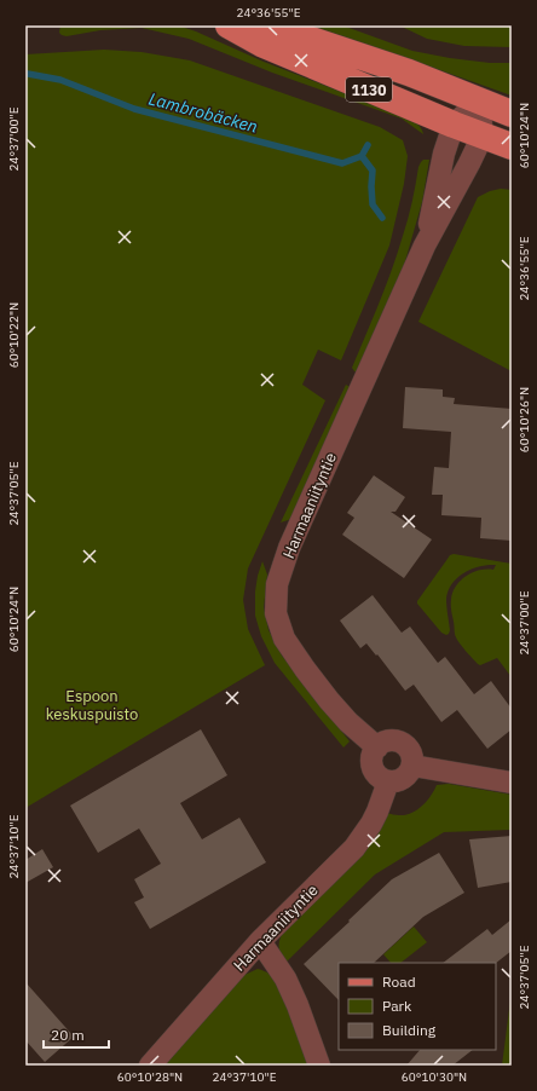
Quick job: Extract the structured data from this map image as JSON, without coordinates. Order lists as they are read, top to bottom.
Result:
{
  "streets": {
    "main road": ["1130"],
    "street": ["Harmaaniityntie"]
  },
  "crossings": [
    ["1130", "Harmaaniityntie"]
  ],
  "water": ["Lambrobäcken"],
  "parks": ["Espoon keskuspuisto"],
  "legend": ["Road", "Park", "Building"],
  "scale_bar": "20 m",
  "coordinates": [
    "24°36'55\"E",
    "60°10'24\"N",
    "24°37'00\"E",
    "60°10'22\"N",
    "60°10'26\"N",
    "24°37'05\"E",
    "24°37'10\"E",
    "60°10'28\"N",
    "60°10'30\"N"
  ]
}
